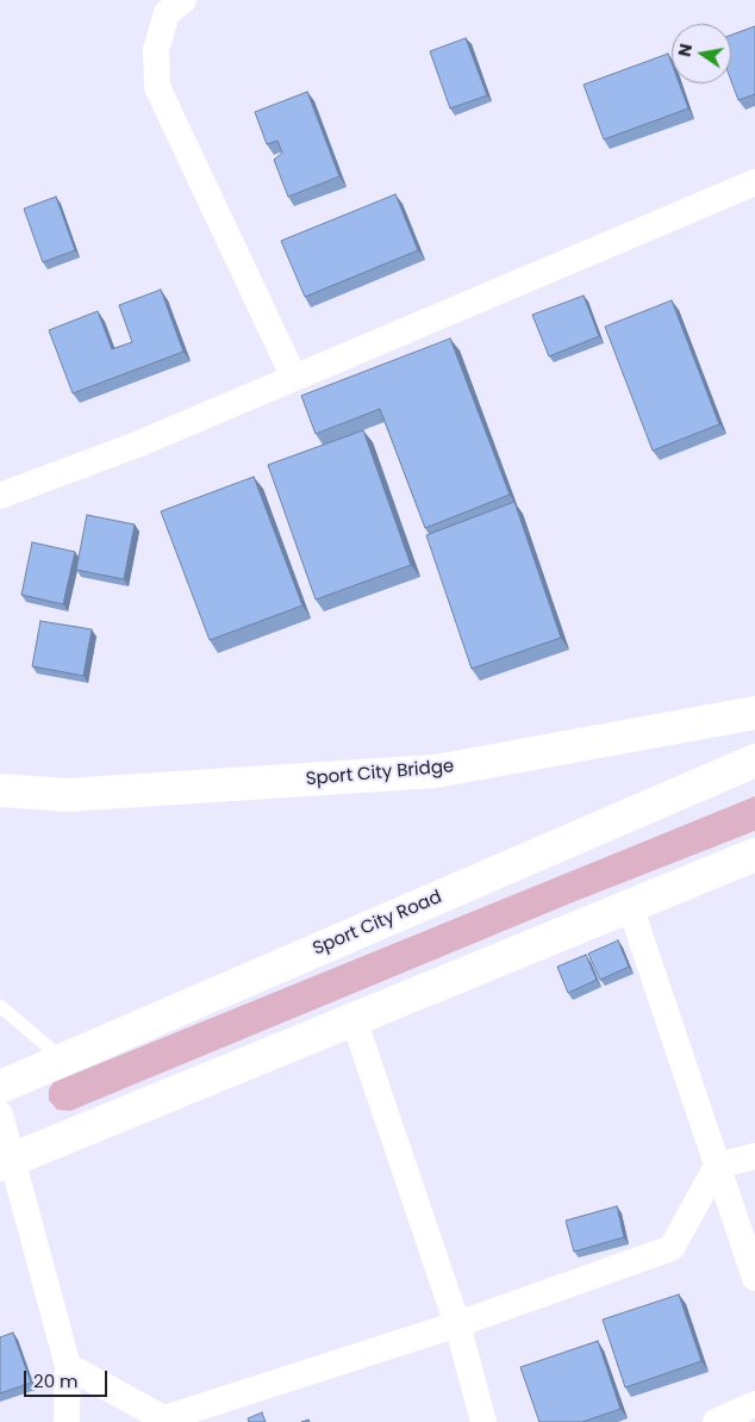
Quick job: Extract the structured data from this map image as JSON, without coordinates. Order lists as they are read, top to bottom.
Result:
{
  "streets": {
    "main road": ["Sport City Bridge", "Sport City Road"]
  },
  "scale_bar": "20 m",
  "north": "left"
}
